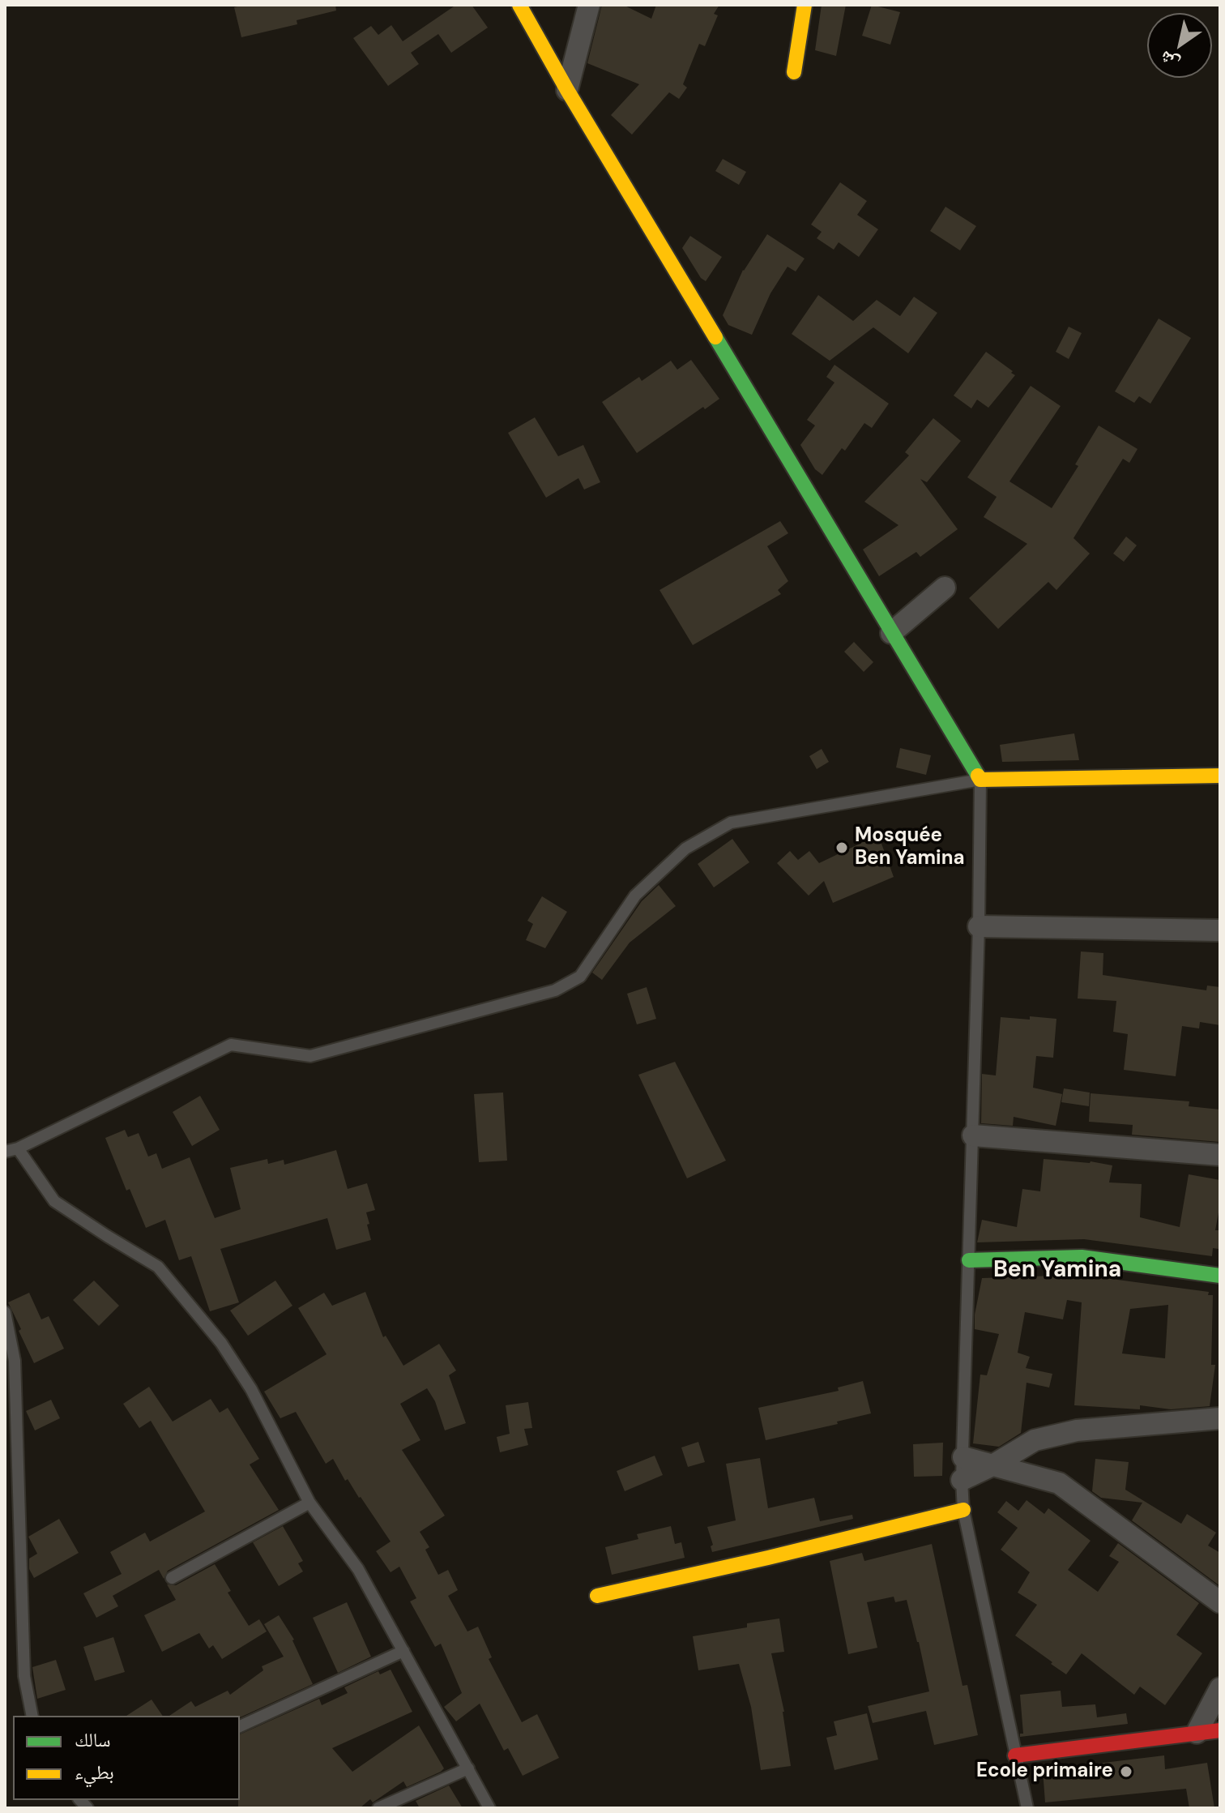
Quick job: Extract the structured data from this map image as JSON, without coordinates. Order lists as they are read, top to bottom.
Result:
{
  "districts": ["Ben Yamina"],
  "places": ["Mosquée Ben Yamina", "Ecole primaire"],
  "legend": ["سالك", "بطيء"],
  "north": "bottom left"
}
